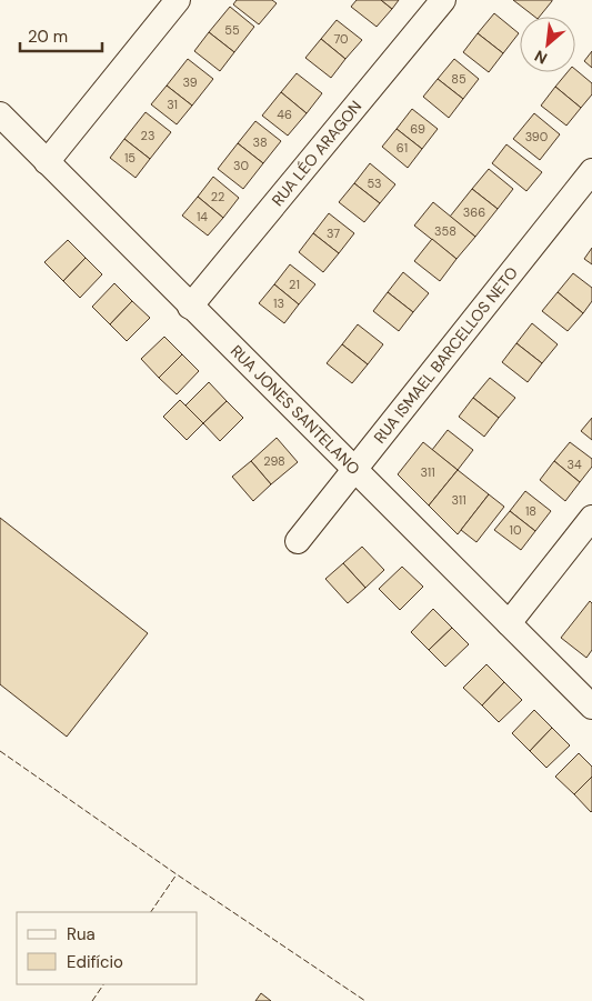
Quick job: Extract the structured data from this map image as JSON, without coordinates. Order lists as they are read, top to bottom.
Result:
{
  "streets": {
    "street": ["RUA LÉO ARAGON", "RUA ISMAEL BARCELLOS NETO", "RUA JONES SANTELANO"]
  },
  "crossings": [
    ["RUA LÉO ARAGON", "RUA JONES SANTELANO"],
    ["RUA ISMAEL BARCELLOS NETO", "RUA JONES SANTELANO"]
  ],
  "house_numbers": [
    "55",
    "70",
    "85",
    "39",
    "31",
    "46",
    "69",
    "23",
    "390",
    "38",
    "61",
    "15",
    "30",
    "53",
    "22",
    "366",
    "14",
    "358",
    "37",
    "21",
    "13",
    "298",
    "34",
    "311",
    "311",
    "18",
    "10"
  ],
  "legend": ["Rua", "Edifício"],
  "scale_bar": "20 m",
  "north": "bottom left"
}
